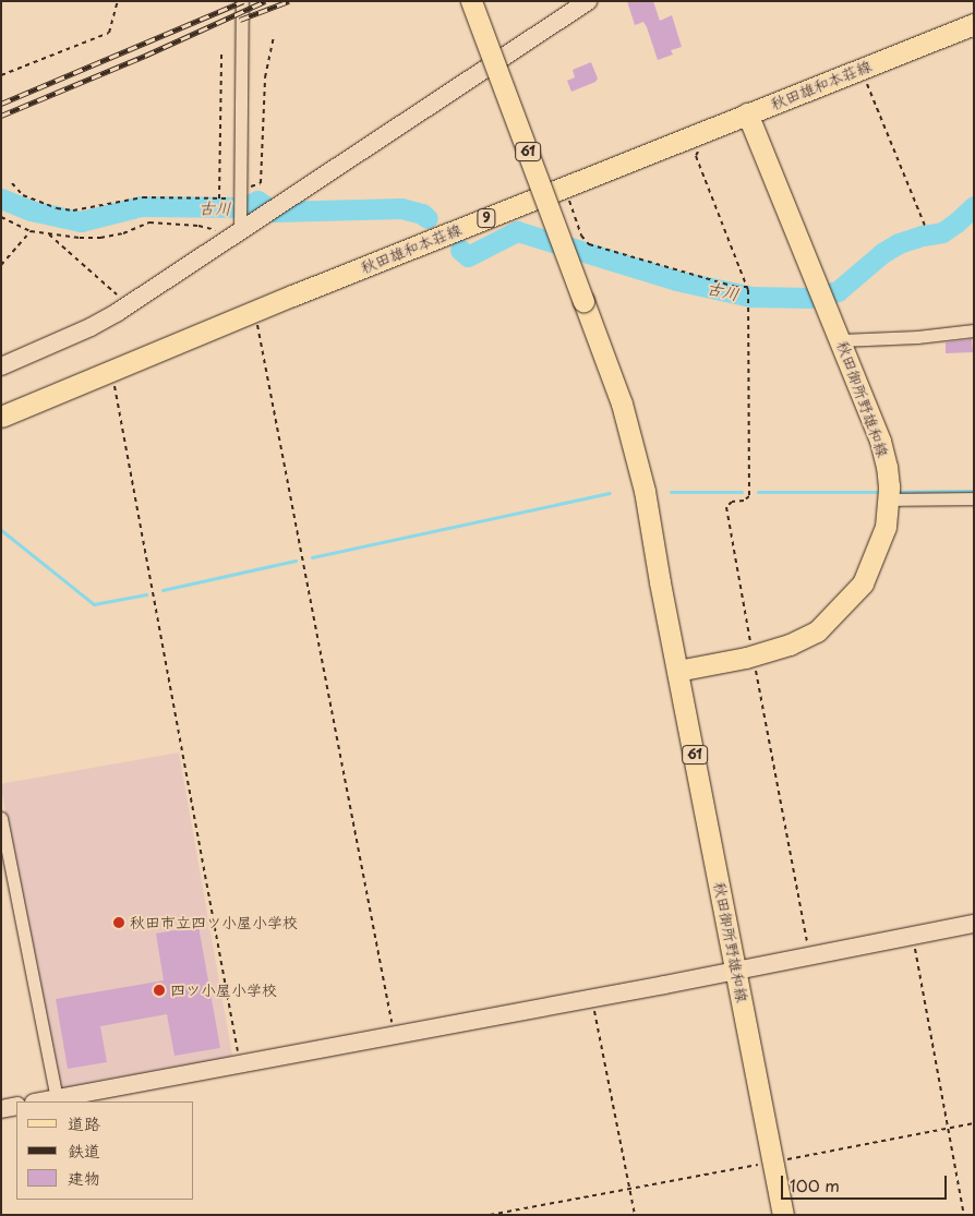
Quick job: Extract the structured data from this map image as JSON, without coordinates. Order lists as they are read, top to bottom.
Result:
{
  "streets": {
    "main road": [
      "秋田雄和本荘線",
      "61",
      "9",
      "秋田御所野雄和線"
    ]
  },
  "crossings": [
    ["秋田雄和本荘線", "秋田御所野雄和線"]
  ],
  "water": ["古川"],
  "places": ["秋田市立四ツ小屋小学校", "四ツ小屋小学校"],
  "legend": ["道路", "鉄道", "建物"],
  "scale_bar": "100 m"
}
